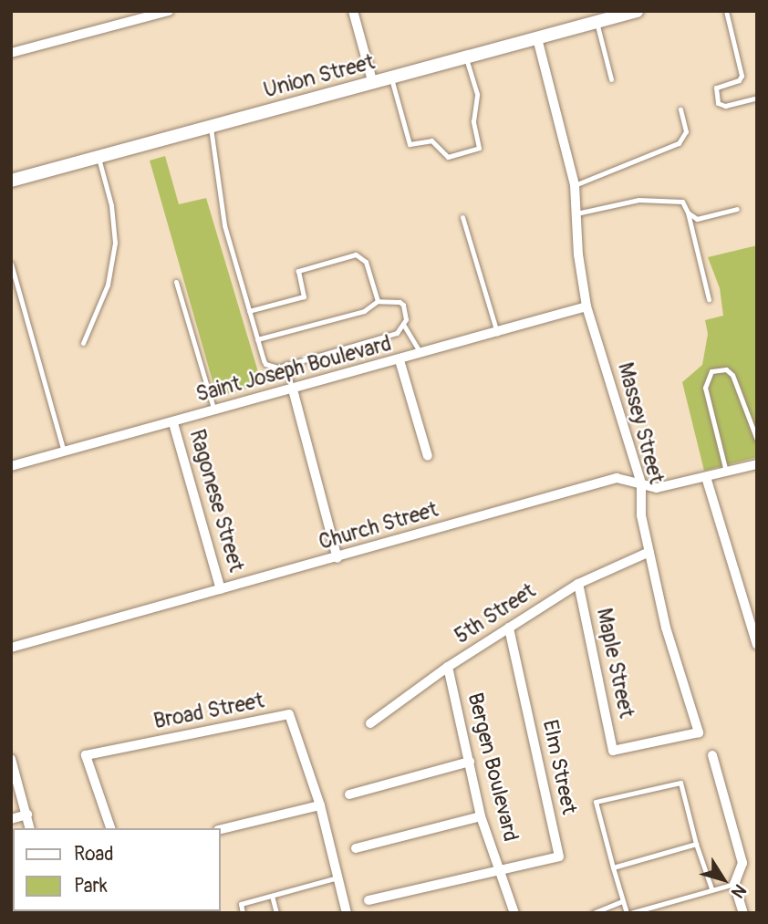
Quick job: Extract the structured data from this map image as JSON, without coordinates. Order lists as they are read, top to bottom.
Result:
{
  "streets": {
    "street": [
      "Union Street",
      "Saint Joseph Boulevard",
      "Massey Street",
      "Ragonese Street",
      "Church Street",
      "5th Street",
      "Maple Street",
      "Broad Street",
      "Bergen Boulevard",
      "Elm Street"
    ]
  },
  "crossings": [
    ["Union Street", "Massey Street"],
    ["Saint Joseph Boulevard", "Massey Street"],
    ["Saint Joseph Boulevard", "Ragonese Street"],
    ["Massey Street", "Church Street"],
    ["Massey Street", "5th Street"],
    ["Massey Street", "Maple Street"],
    ["Ragonese Street", "Church Street"],
    ["5th Street", "Maple Street"],
    ["5th Street", "Bergen Boulevard"],
    ["5th Street", "Elm Street"],
    ["Bergen Boulevard", "Elm Street"]
  ],
  "legend": ["Road", "Park"],
  "north": "bottom right"
}
